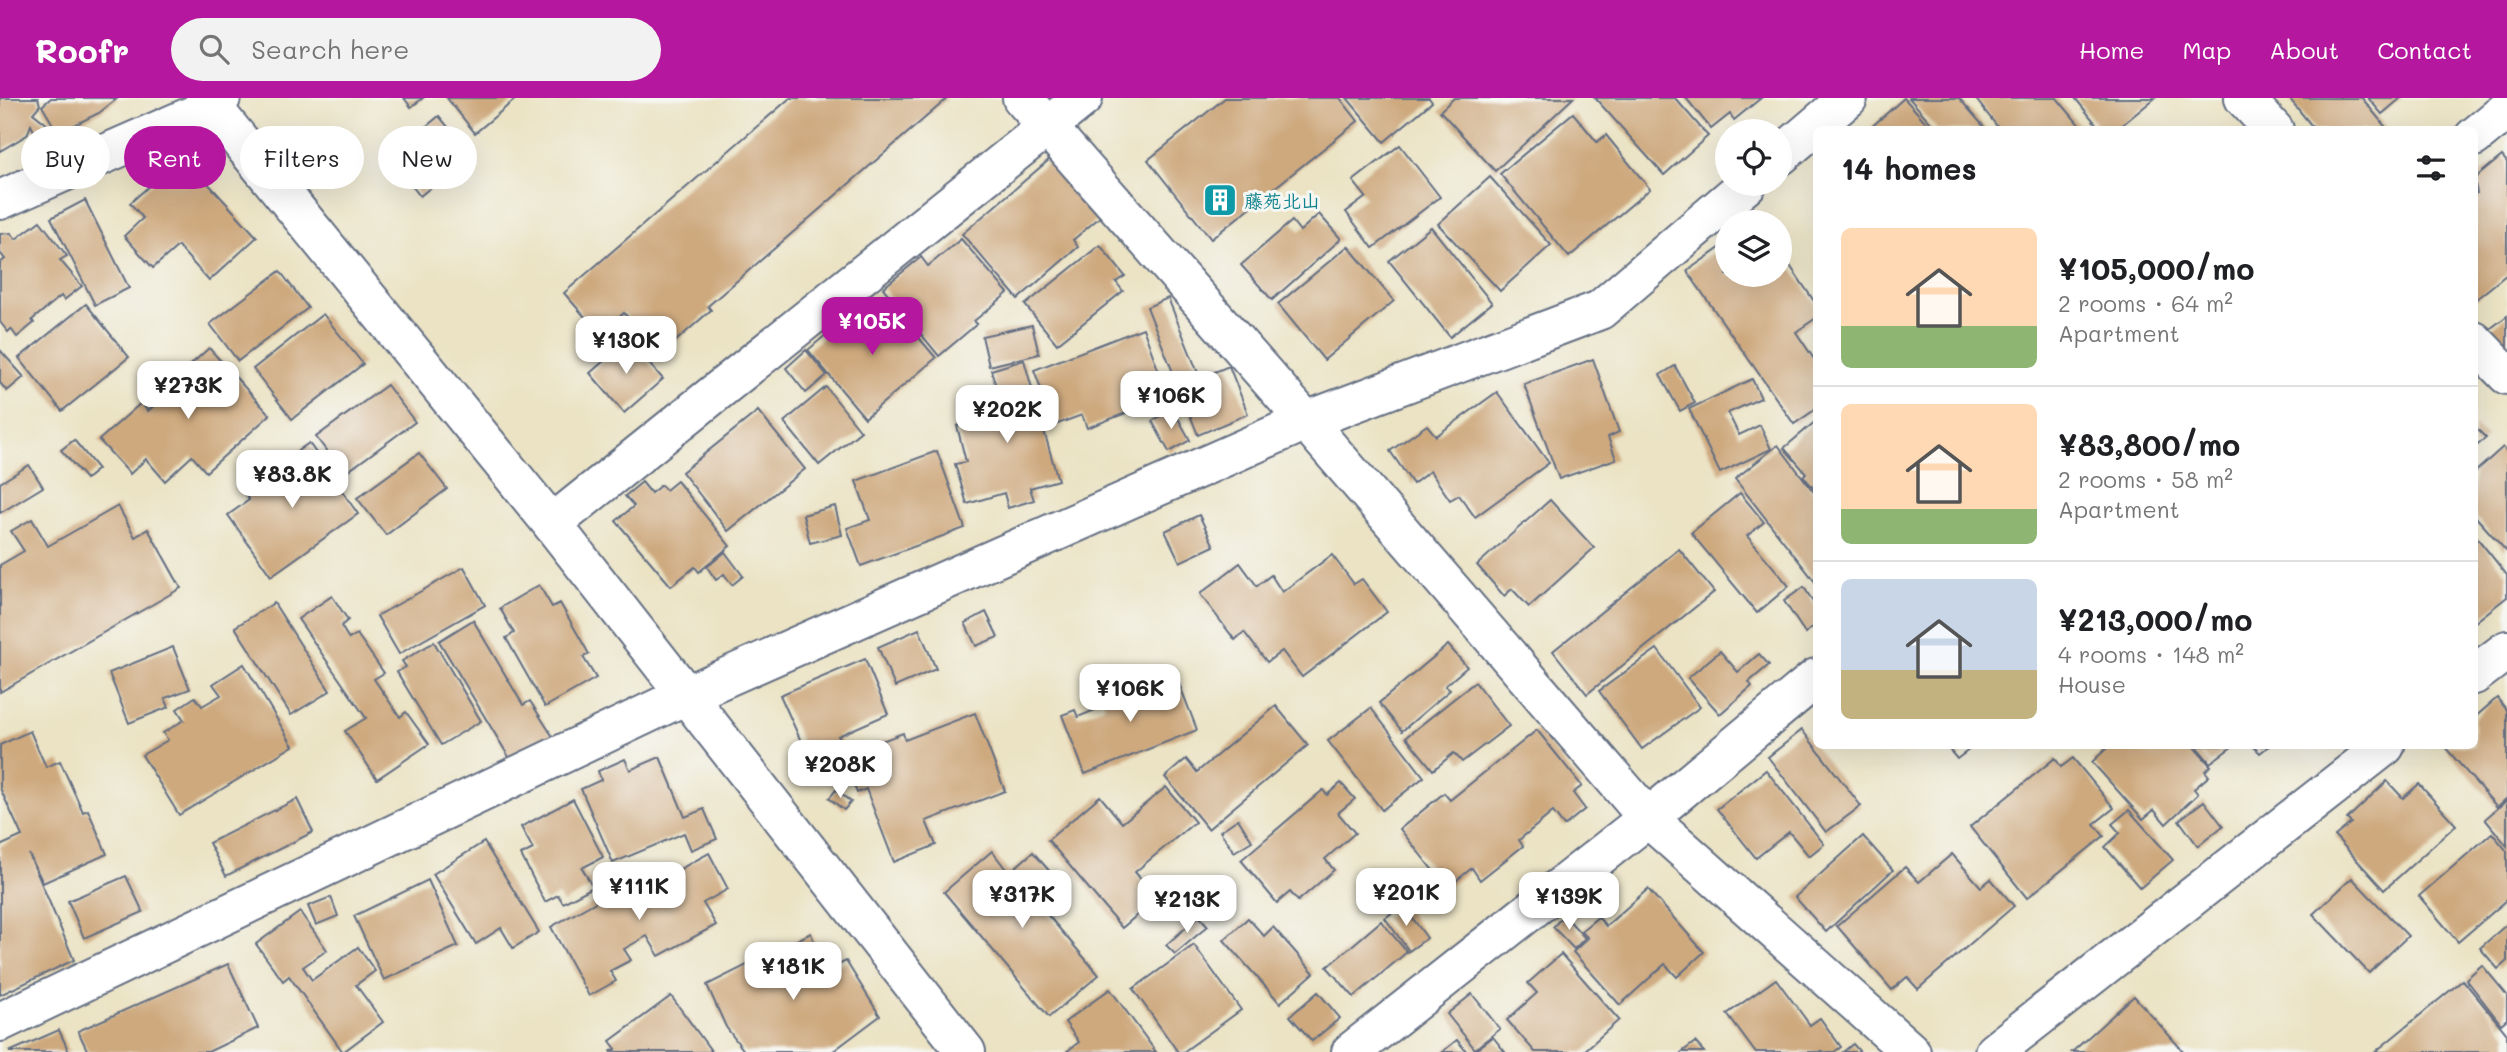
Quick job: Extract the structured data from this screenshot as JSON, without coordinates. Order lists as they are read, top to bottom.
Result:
{
  "places": {
    "building": ["藤苑北山"]
  },
  "page": {
    "header": "Roofr",
    "search": "Search here",
    "nav": [
      "Home",
      "Map",
      "About",
      "Contact"
    ],
    "chip": [
      "Buy",
      "Rent",
      "Filters",
      "New"
    ],
    "heading": "14 homes",
    "list": [
      {
        "name": "¥105,000/mo",
        "note": "2 rooms · 64 m² · Apartment"
      },
      {
        "name": "¥83,800/mo",
        "note": "2 rooms · 58 m² · Apartment"
      },
      {
        "name": "¥213,000/mo",
        "note": "4 rooms · 148 m² · House"
      }
    ],
    "price": [
      "¥105K",
      "¥130K",
      "¥273K",
      "¥106K",
      "¥202K",
      "¥83.8K",
      "¥106K",
      "¥208K",
      "¥111K",
      "¥201K",
      "¥317K",
      "¥139K",
      "¥213K",
      "¥181K"
    ]
  }
}
